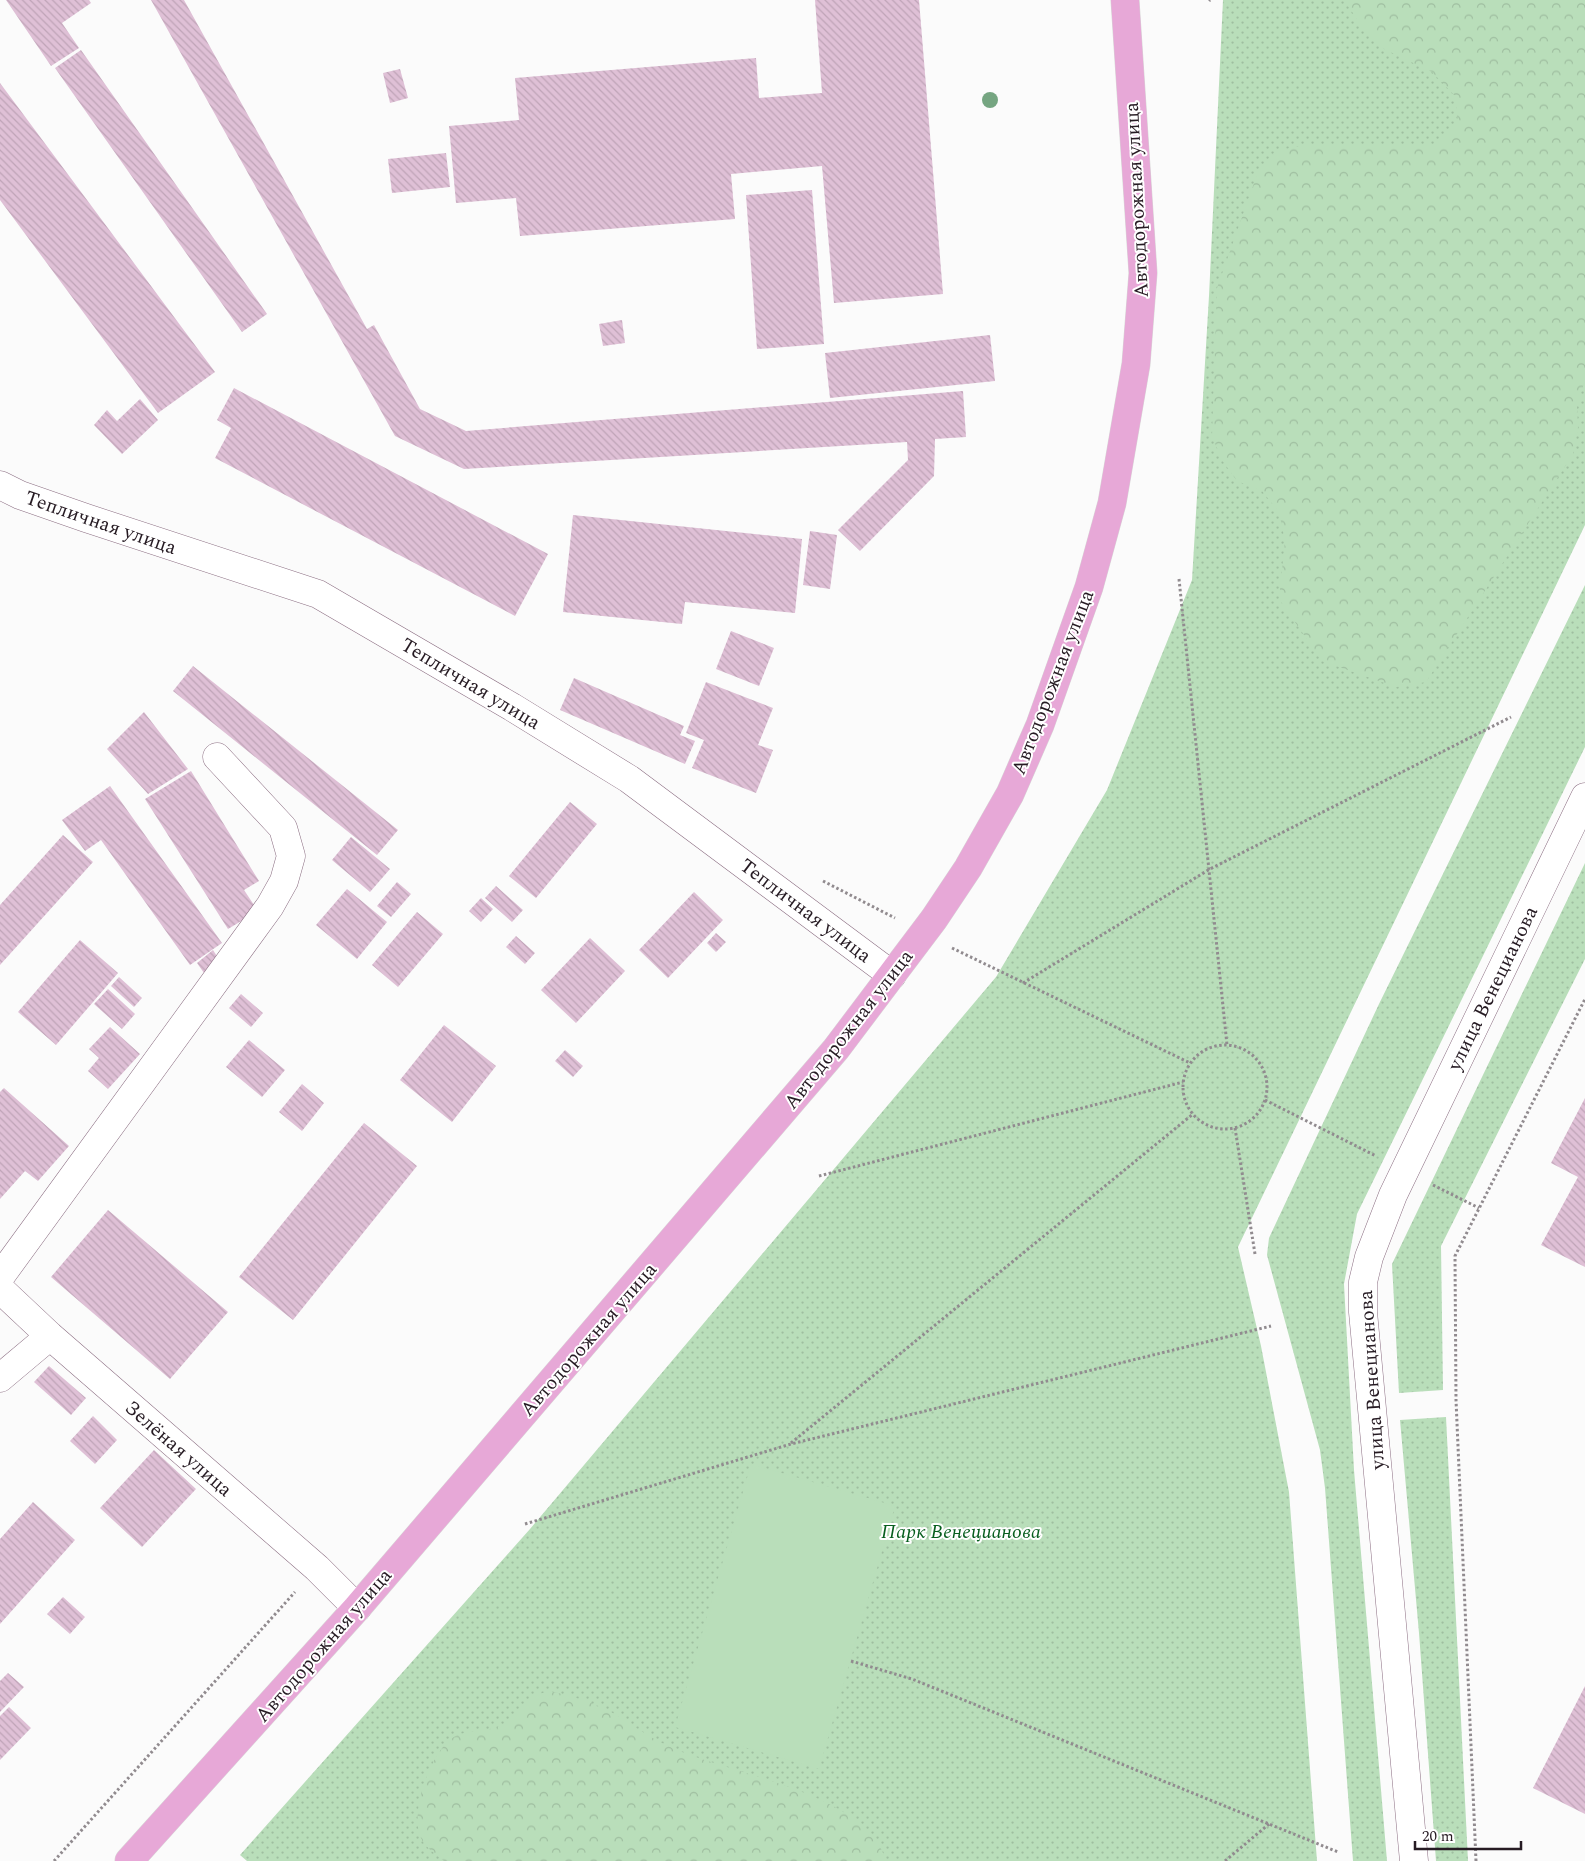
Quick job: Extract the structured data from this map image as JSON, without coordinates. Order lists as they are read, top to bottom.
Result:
{
  "streets": {
    "main road": ["Автодорожная улица"],
    "street": ["Тепличная улица", "улица Венецианова", "Зелёная улица"]
  },
  "crossings": [
    ["Автодорожная улица", "Тепличная улица"],
    ["Автодорожная улица", "Зелёная улица"]
  ],
  "parks": ["Парк Венецианова"],
  "scale_bar": "20 m"
}
